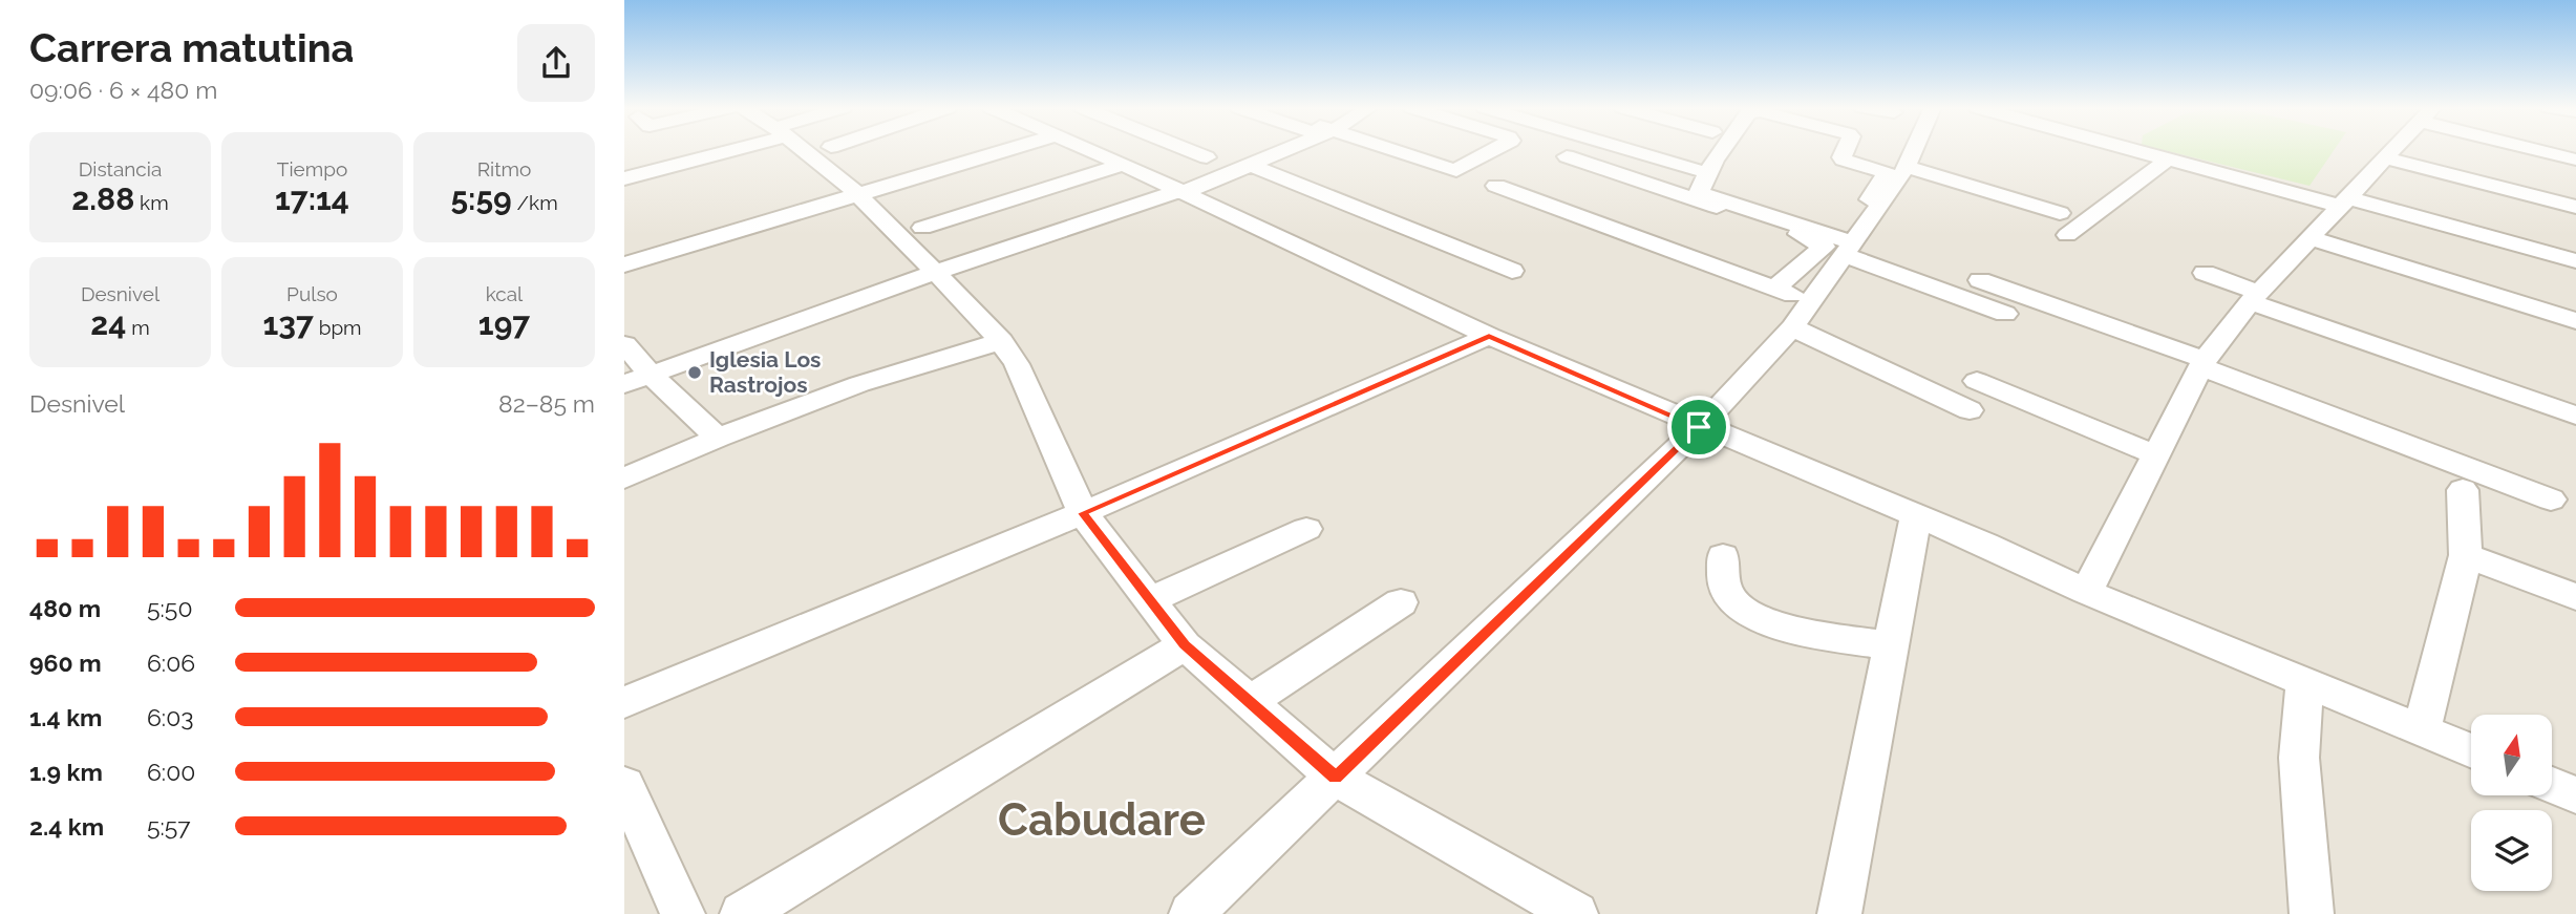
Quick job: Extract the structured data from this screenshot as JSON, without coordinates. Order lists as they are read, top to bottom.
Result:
{
  "districts": ["Cabudare"],
  "places": ["Iglesia Los Rastrojos"],
  "north": "top",
  "page": {
    "heading": ["Carrera matutina", "09:06 · 6 × 480 m"],
    "stats": [
      ["Distancia", "2.88 km"],
      ["Tiempo", "17:14"],
      ["Ritmo", "5:59 /km"],
      ["Desnivel", "24 m"],
      ["Pulso", "137 bpm"],
      ["kcal", "197"]
    ],
    "chart": ["Desnivel", "82–85 m"],
    "list": [
      {
        "name": "480 m",
        "note": "5:50"
      },
      {
        "name": "960 m",
        "note": "6:06"
      },
      {
        "name": "1.4 km",
        "note": "6:03"
      },
      {
        "name": "1.9 km",
        "note": "6:00"
      },
      {
        "name": "2.4 km",
        "note": "5:57"
      }
    ]
  }
}
